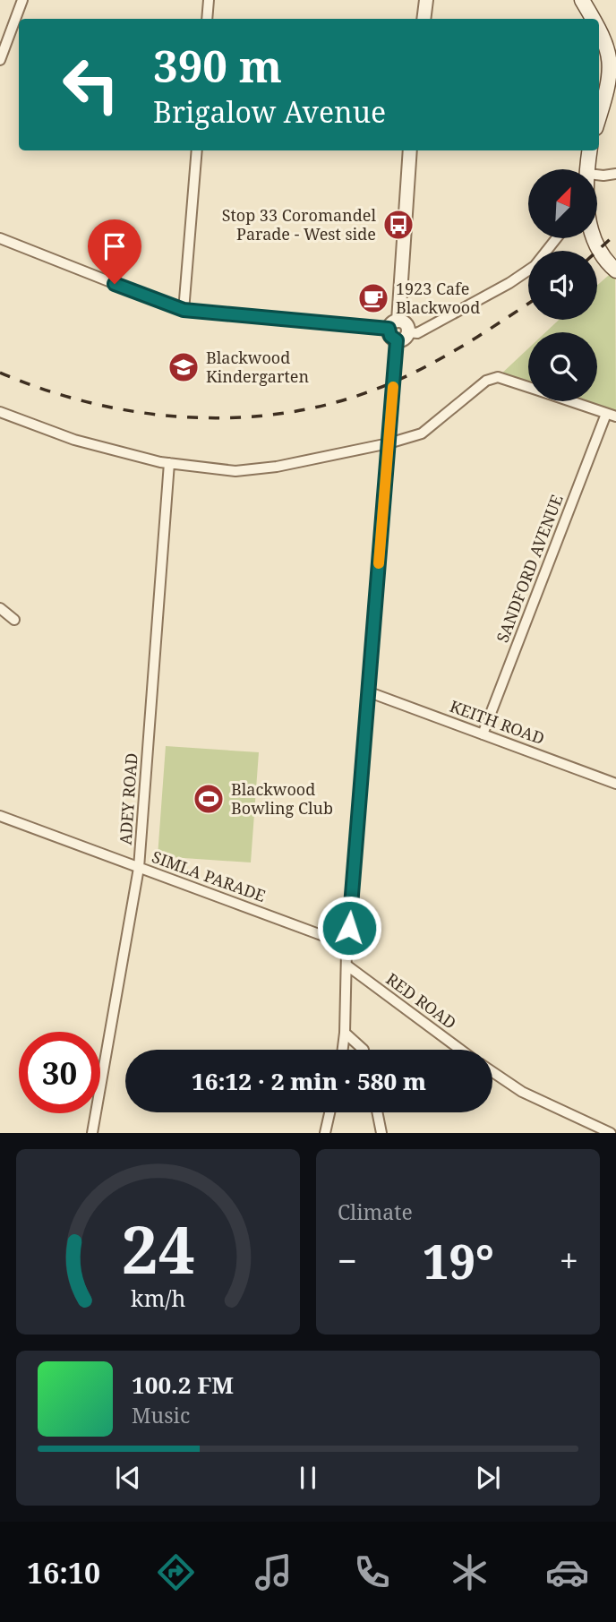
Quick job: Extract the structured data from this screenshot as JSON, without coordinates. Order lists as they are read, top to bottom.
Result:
{
  "streets": {
    "street": [
      "SANDFORD AVENUE",
      "KEITH ROAD",
      "ADEY ROAD",
      "SIMLA PARADE",
      "RED ROAD"
    ]
  },
  "crossings": [
    ["SANDFORD AVENUE", "KEITH ROAD"],
    ["ADEY ROAD", "SIMLA PARADE"]
  ],
  "places": {
    "bus stop": ["Stop 33 Coromandel Parade - West side"],
    "cafe": ["1923 Cafe Blackwood"],
    "school or university": ["Blackwood Kindergarten"],
    "sports": ["Blackwood Bowling Club"]
  },
  "north": "top right",
  "page": {
    "turn": ["390 m", "Brigalow Avenue"],
    "limit": "30",
    "trip": "16:12 · 2 min · 580 m",
    "tile": "Climate",
    "heat": ["−", "19°", "+"],
    "song": ["100.2 FM", "Music"],
    "tabs": "16:10",
    "gauge": ["24", "km/h"]
  }
}
